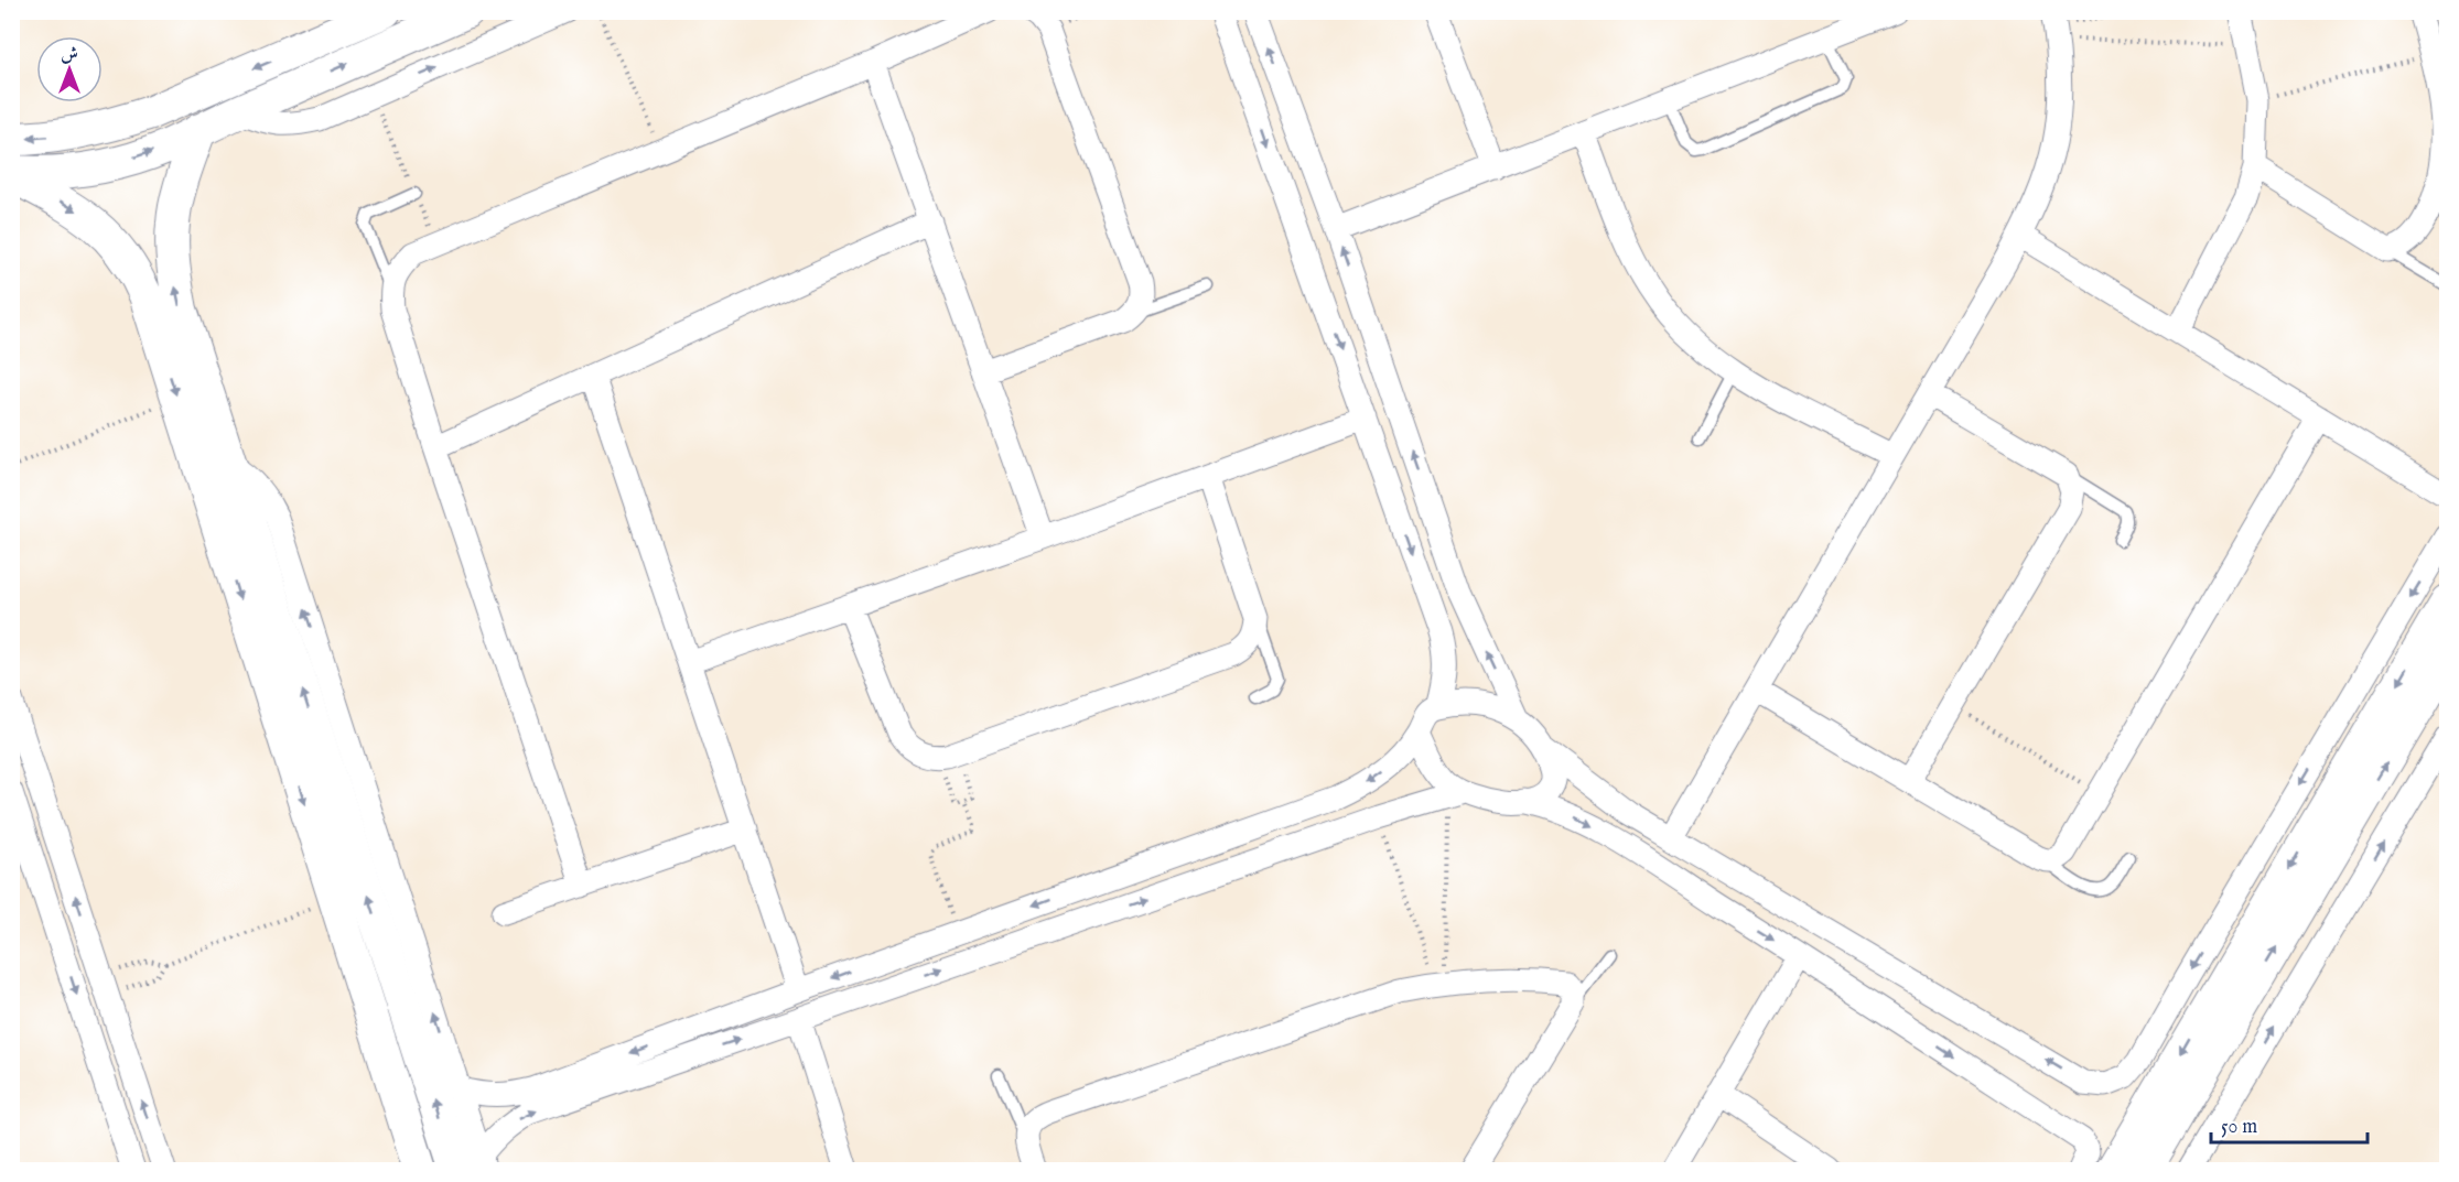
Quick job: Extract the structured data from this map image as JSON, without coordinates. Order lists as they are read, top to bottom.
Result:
{
  "scale_bar": "50 m",
  "north": "top"
}
